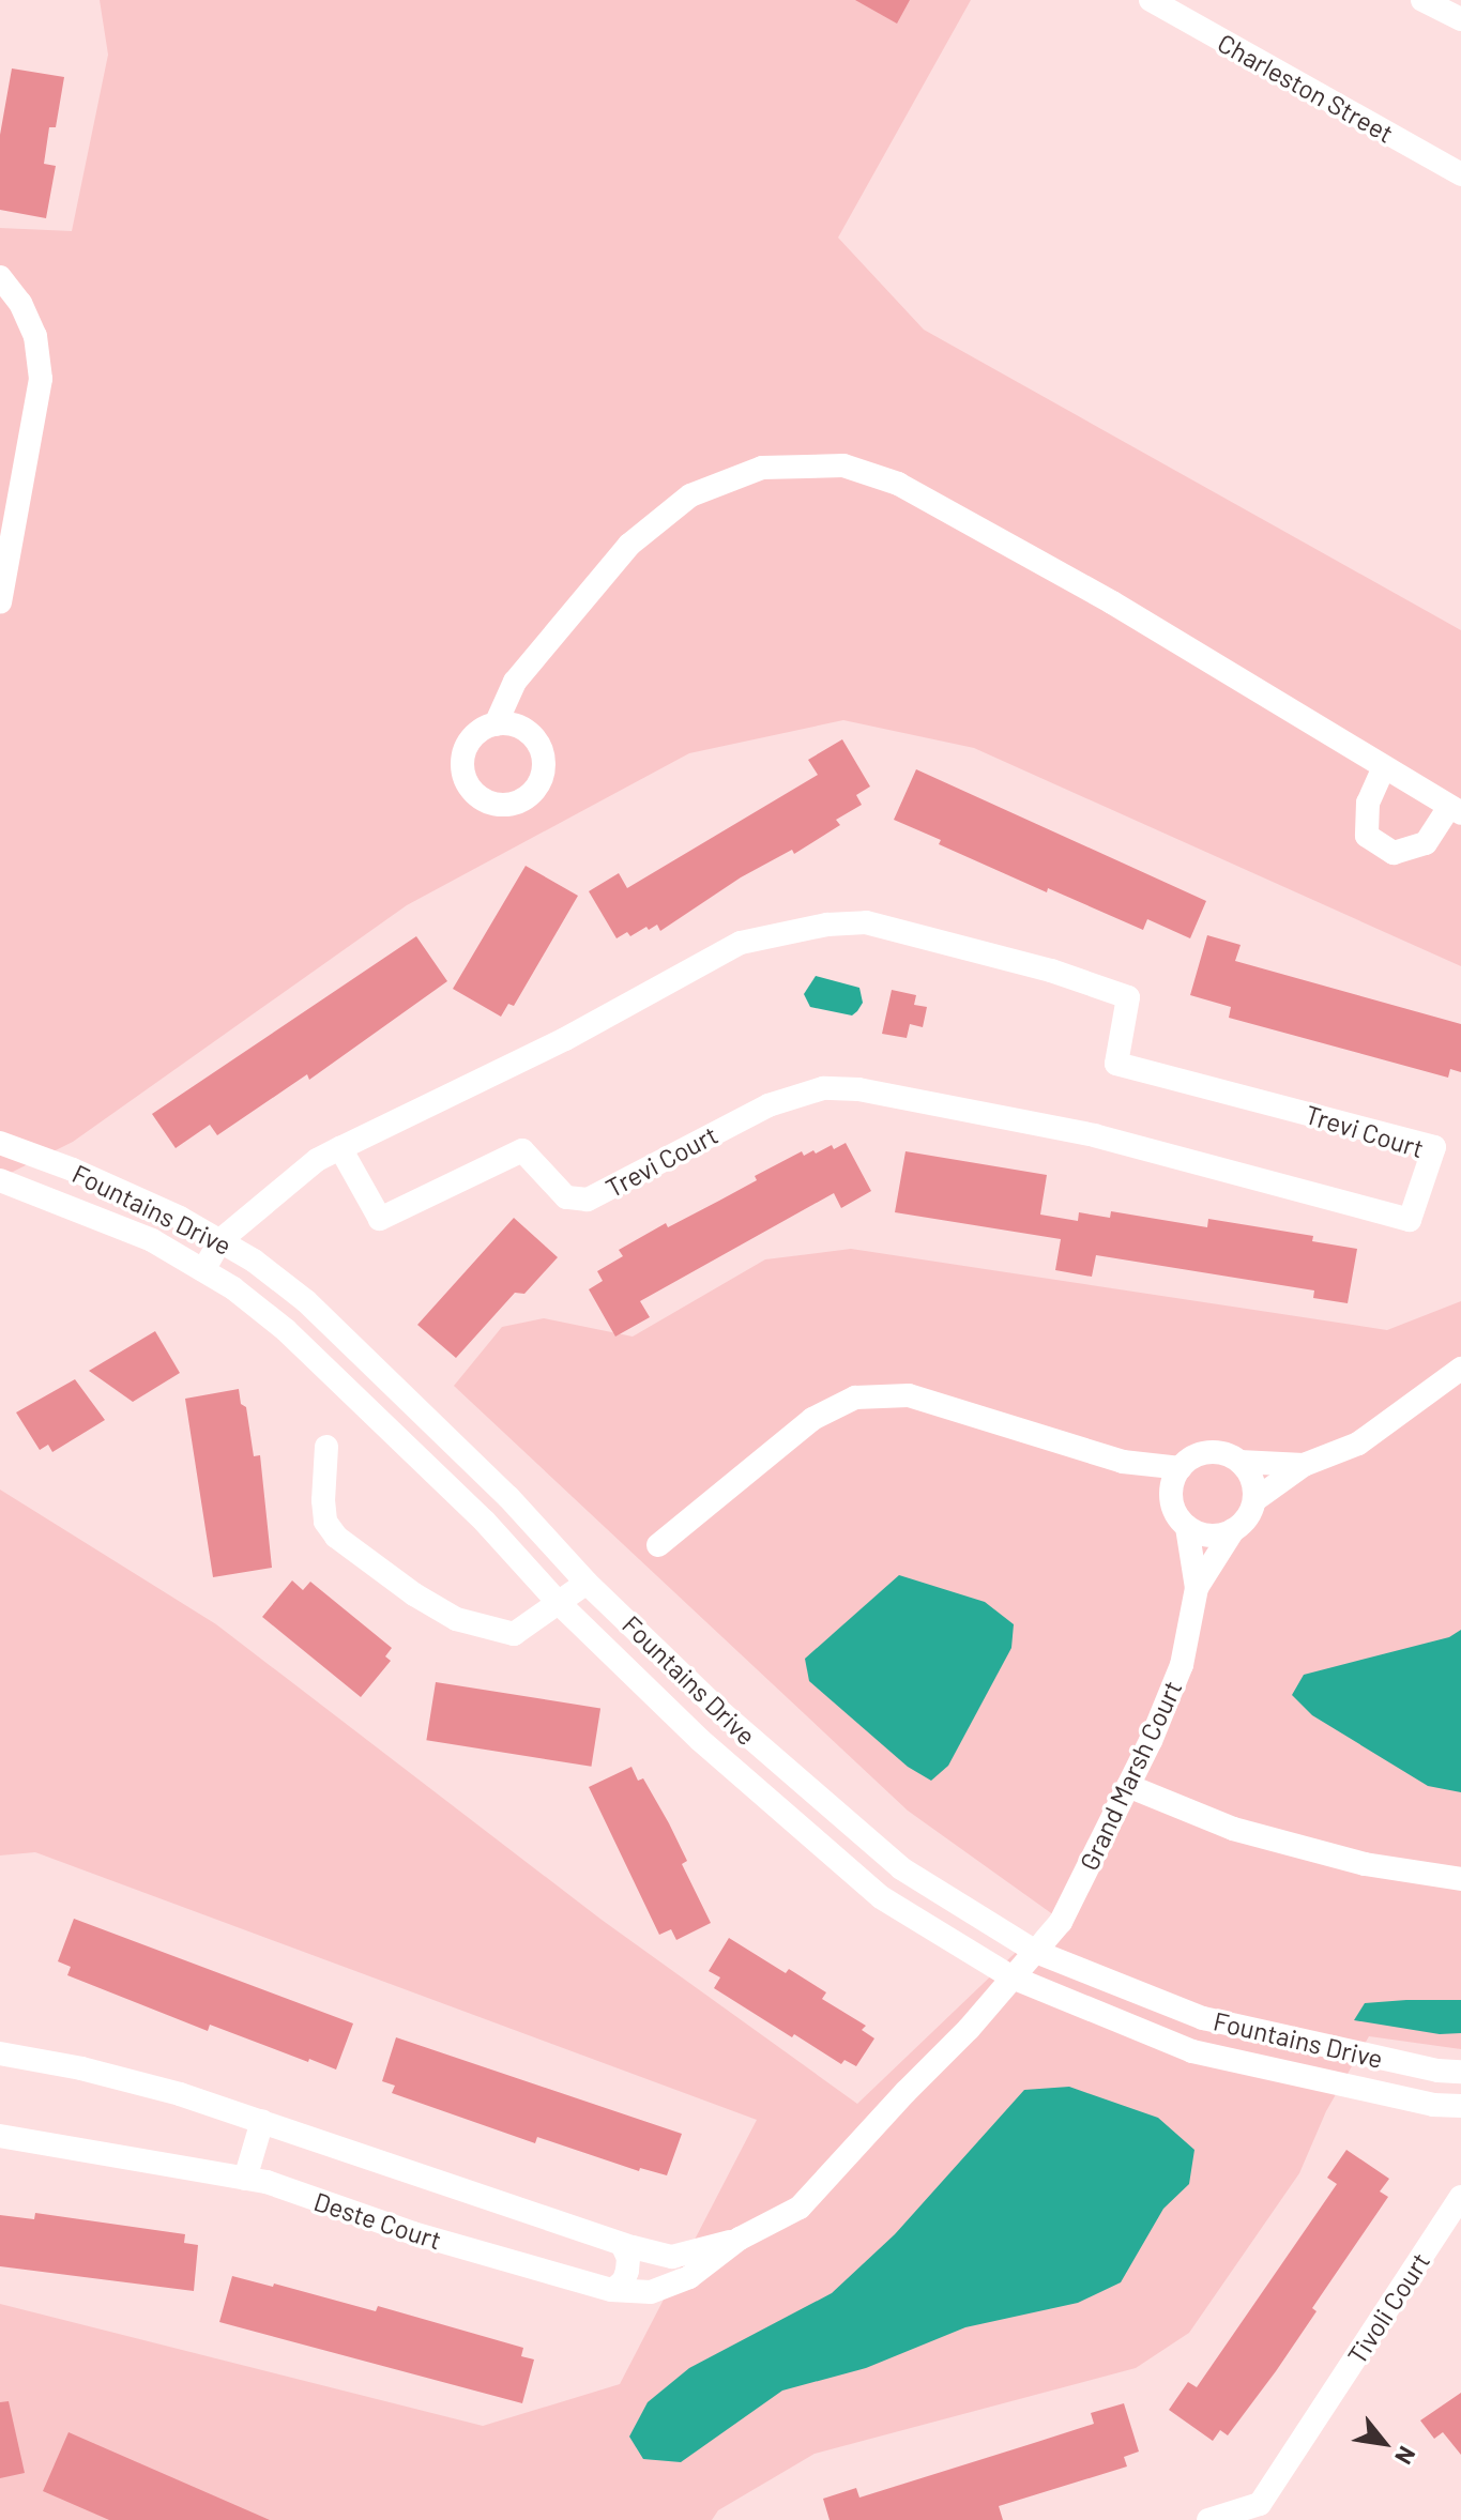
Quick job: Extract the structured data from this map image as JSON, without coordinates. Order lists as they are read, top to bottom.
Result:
{
  "streets": {
    "street": [
      "Charleston Street",
      "Trevi Court",
      "Fountains Drive",
      "Grand Marsh Court",
      "Deste Court",
      "Tivoli Court"
    ]
  },
  "crossings": [
    ["Trevi Court", "Fountains Drive"],
    ["Fountains Drive", "Grand Marsh Court"],
    ["Fountains Drive", "Deste Court"],
    ["Grand Marsh Court", "Deste Court"]
  ],
  "north": "bottom right"
}
